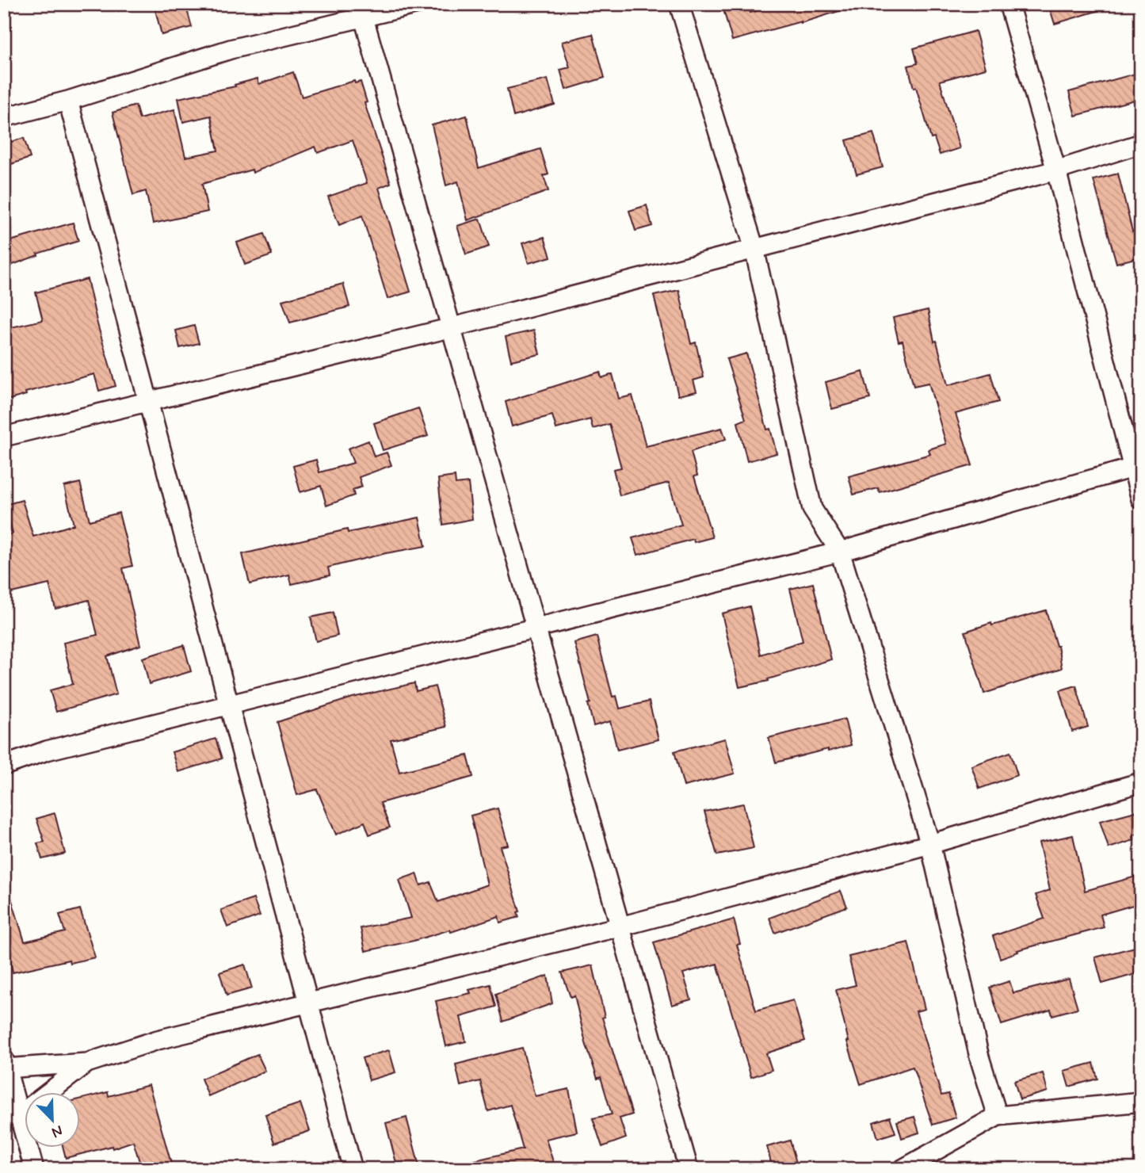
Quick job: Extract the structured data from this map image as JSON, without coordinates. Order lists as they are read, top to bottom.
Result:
{
  "north": "bottom right"
}
